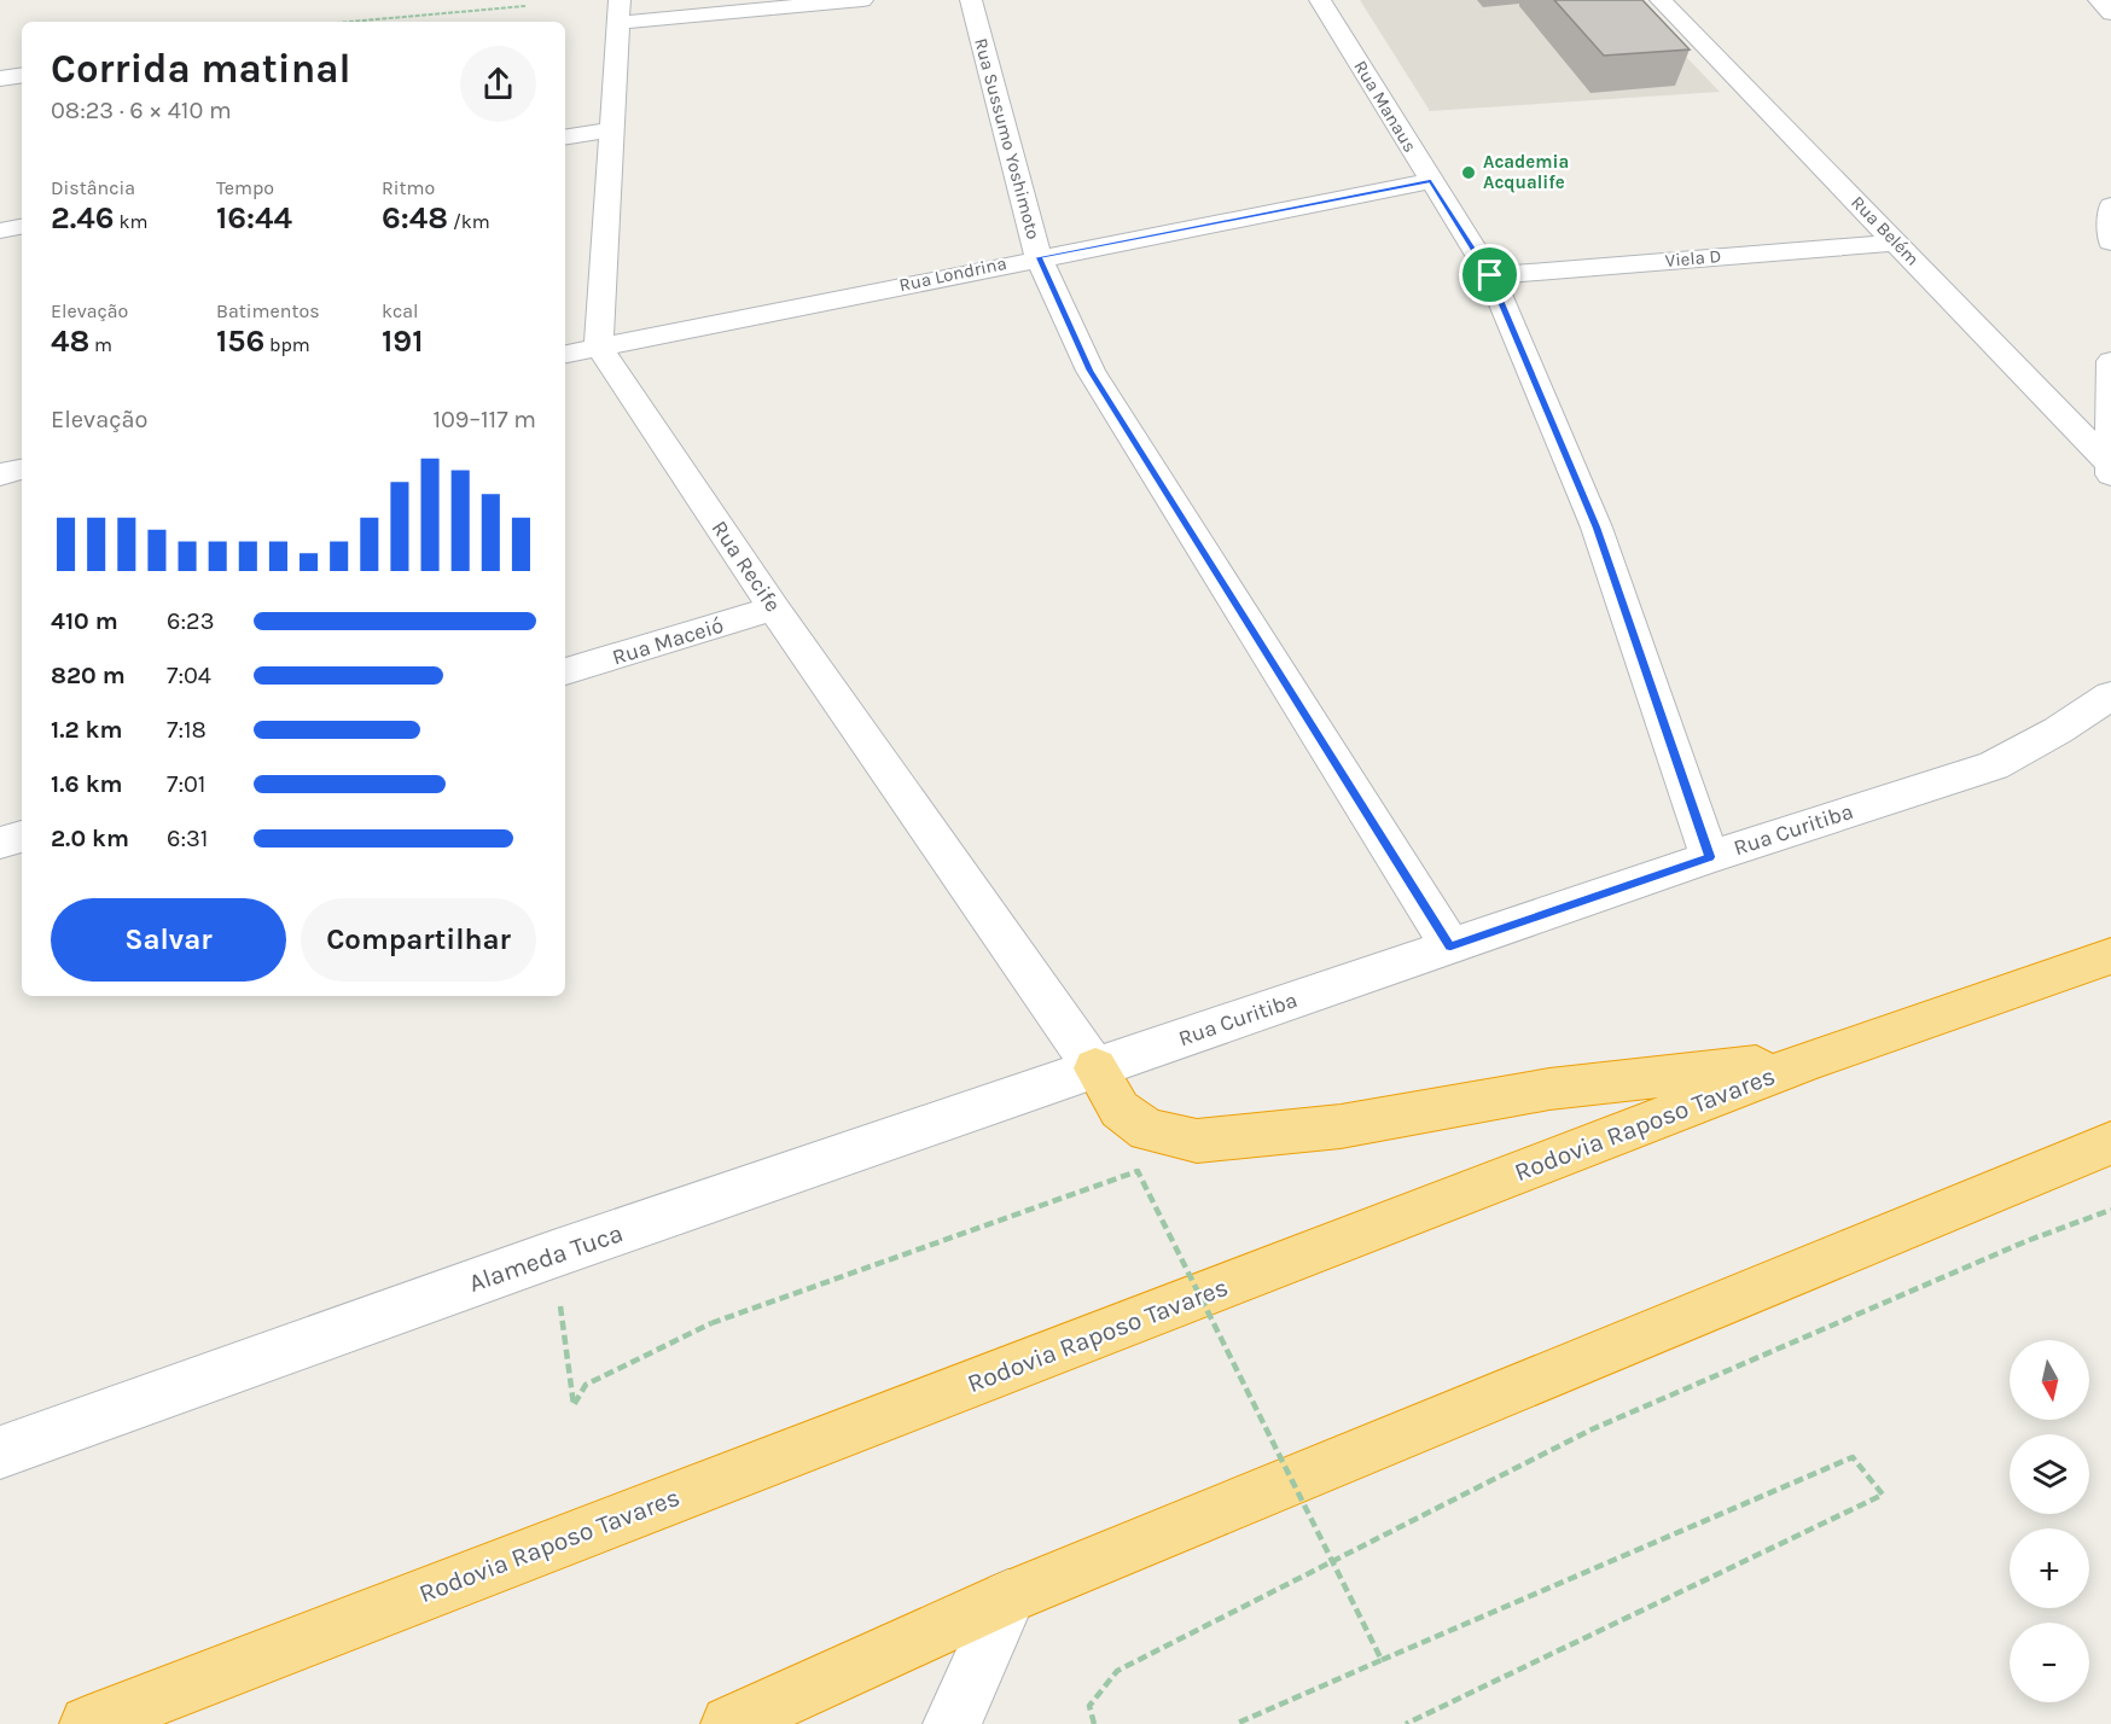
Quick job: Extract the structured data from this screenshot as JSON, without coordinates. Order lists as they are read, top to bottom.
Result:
{
  "streets": {
    "highway": ["Rodovia Raposo Tavares"],
    "street": [
      "Rua Manaus",
      "Rua Sussumo Yoshimoto",
      "Rua Belém",
      "Viela D",
      "Rua Londrina",
      "Rua Recife",
      "Rua Maceió",
      "Rua Curitiba",
      "Alameda Tuca"
    ]
  },
  "crossings": [
    ["Rua Manaus", "Viela D"],
    ["Rua Manaus", "Rua Londrina"],
    ["Rua Manaus", "Rua Curitiba"],
    ["Rua Sussumo Yoshimoto", "Rua Londrina"],
    ["Rua Sussumo Yoshimoto", "Rua Curitiba"],
    ["Rua Belém", "Viela D"],
    ["Rua Londrina", "Rua Recife"],
    ["Rua Recife", "Rua Maceió"],
    ["Rua Recife", "Rua Curitiba"],
    ["Rua Recife", "Alameda Tuca"],
    ["Rua Curitiba", "Alameda Tuca"]
  ],
  "places": ["Academia Acqualife"],
  "north": "bottom",
  "page": {
    "heading": ["Corrida matinal", "08:23 · 6 × 410 m"],
    "stats": [
      ["Distância", "2.46 km"],
      ["Tempo", "16:44"],
      ["Ritmo", "6:48 /km"],
      ["Elevação", "48 m"],
      ["Batimentos", "156 bpm"],
      ["kcal", "191"]
    ],
    "chart": ["Elevação", "109–117 m"],
    "list": [
      {
        "name": "410 m",
        "note": "6:23"
      },
      {
        "name": "820 m",
        "note": "7:04"
      },
      {
        "name": "1.2 km",
        "note": "7:18"
      },
      {
        "name": "1.6 km",
        "note": "7:01"
      },
      {
        "name": "2.0 km",
        "note": "6:31"
      }
    ],
    "buttons": ["Salvar", "Compartilhar"],
    "map_buttons": ["+", "−"]
  }
}
